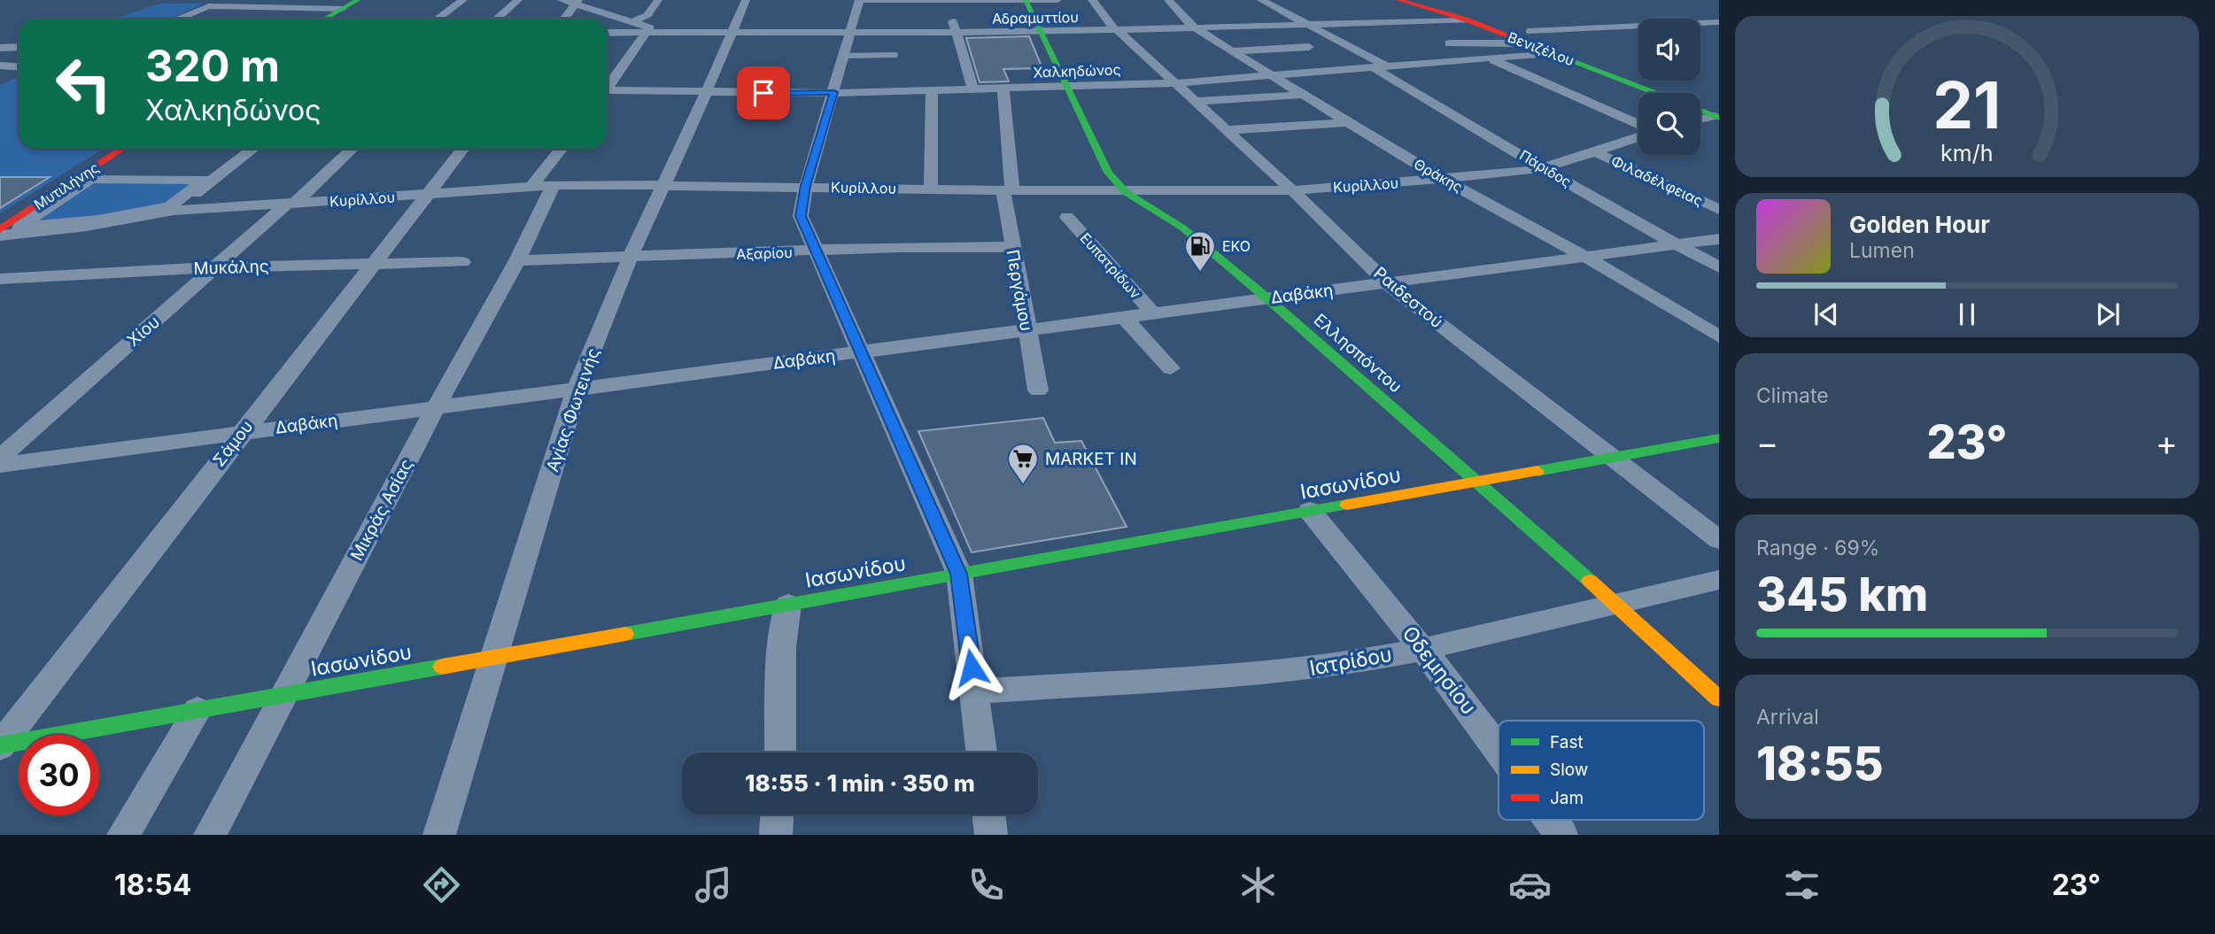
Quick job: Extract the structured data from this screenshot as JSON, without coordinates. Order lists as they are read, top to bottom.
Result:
{
  "streets": {
    "street": [
      "Αδραμυττίου",
      "Βενιζέλου",
      "Χαλκηδώνος",
      "Πάριδος",
      "Θράκης",
      "Φιλαδέλφειας",
      "Κυρίλλου",
      "Μυτιλήνης",
      "Αξαρίου",
      "Ευπατρίδων",
      "Μυκάλης",
      "Περγάμου",
      "Δαβάκη",
      "Ραιδεστού",
      "Χίου",
      "Ελλησπόντου",
      "Αγίας Φωτεινής",
      "Σάμου",
      "Ιασωνίδου",
      "Μικράς Ασίας",
      "Ιατρίδου",
      "Οδεμησίου"
    ]
  },
  "crossings": [
    ["Αδραμυττίου", "Βενιζέλου"],
    ["Αδραμυττίου", "Πάριδος"],
    ["Αδραμυττίου", "Θράκης"],
    ["Αδραμυττίου", "Ραιδεστού"],
    ["Αδραμυττίου", "Ελλησπόντου"],
    ["Αδραμυττίου", "Αγίας Φωτεινής"],
    ["Βενιζέλου", "Χαλκηδώνος"],
    ["Χαλκηδώνος", "Πάριδος"],
    ["Χαλκηδώνος", "Θράκης"],
    ["Χαλκηδώνος", "Περγάμου"],
    ["Χαλκηδώνος", "Ραιδεστού"],
    ["Χαλκηδώνος", "Ελλησπόντου"],
    ["Χαλκηδώνος", "Αγίας Φωτεινής"],
    ["Πάριδος", "Κυρίλλου"],
    ["Πάριδος", "Δαβάκη"],
    ["Θράκης", "Κυρίλλου"],
    ["Θράκης", "Δαβάκη"],
    ["Φιλαδέλφειας", "Κυρίλλου"],
    ["Κυρίλλου", "Περγάμου"],
    ["Κυρίλλου", "Ραιδεστού"],
    ["Κυρίλλου", "Χίου"],
    ["Κυρίλλου", "Ελλησπόντου"],
    ["Κυρίλλου", "Αγίας Φωτεινής"],
    ["Κυρίλλου", "Σάμου"],
    ["Κυρίλλου", "Μικράς Ασίας"],
    ["Αξαρίου", "Περγάμου"],
    ["Αξαρίου", "Αγίας Φωτεινής"],
    ["Αξαρίου", "Μικράς Ασίας"],
    ["Ευπατρίδων", "Δαβάκη"],
    ["Μυκάλης", "Χίου"],
    ["Μυκάλης", "Σάμου"],
    ["Περγάμου", "Δαβάκη"],
    ["Δαβάκη", "Ραιδεστού"],
    ["Δαβάκη", "Ελλησπόντου"],
    ["Δαβάκη", "Αγίας Φωτεινής"],
    ["Δαβάκη", "Σάμου"],
    ["Δαβάκη", "Μικράς Ασίας"],
    ["Ραιδεστού", "Ιασωνίδου"],
    ["Ελλησπόντου", "Ιασωνίδου"],
    ["Ελλησπόντου", "Ιατρίδου"],
    ["Αγίας Φωτεινής", "Ιασωνίδου"],
    ["Σάμου", "Ιασωνίδου"],
    ["Ιασωνίδου", "Μικράς Ασίας"],
    ["Ιασωνίδου", "Οδεμησίου"],
    ["Ιατρίδου", "Οδεμησίου"]
  ],
  "places": {
    "fuel station": ["ΕΚΟ"],
    "supermarket": ["MARKET IN"]
  },
  "legend": ["Fast", "Slow", "Jam"],
  "page": {
    "turn": ["320 m", "Χαλκηδώνος"],
    "song": ["Golden Hour", "Lumen"],
    "tile": [
      "Climate",
      ["Range · 69%", "345 km"],
      ["Arrival", "18:55"]
    ],
    "heat": ["−", "23°", "+"],
    "limit": "30",
    "trip": "18:55 · 1 min · 350 m",
    "tabs": ["18:54", "23°"],
    "gauge": ["21", "km/h"]
  }
}
